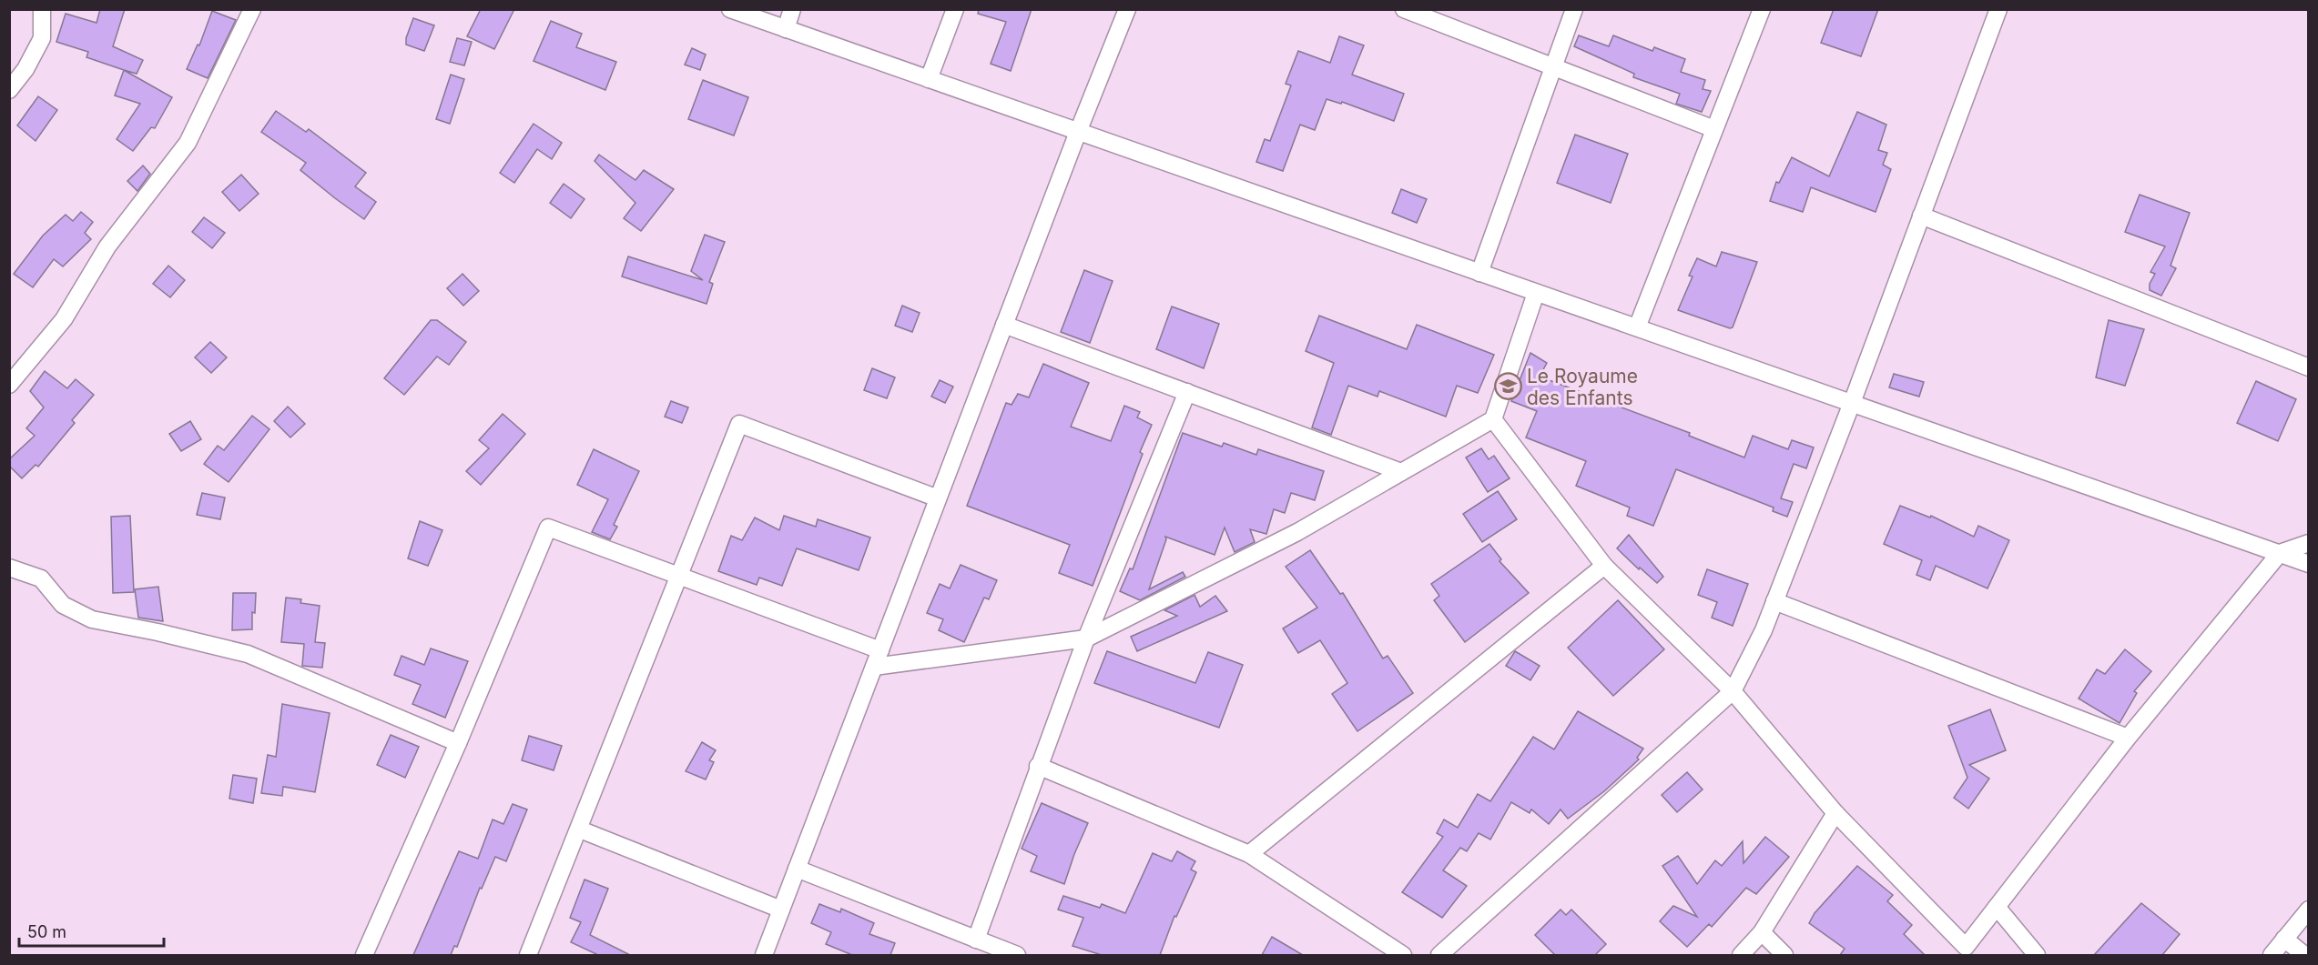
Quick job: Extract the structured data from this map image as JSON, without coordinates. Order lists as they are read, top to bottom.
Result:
{
  "places": {
    "school or university": ["Le Royaume des Enfants"]
  },
  "scale_bar": "50 m"
}
